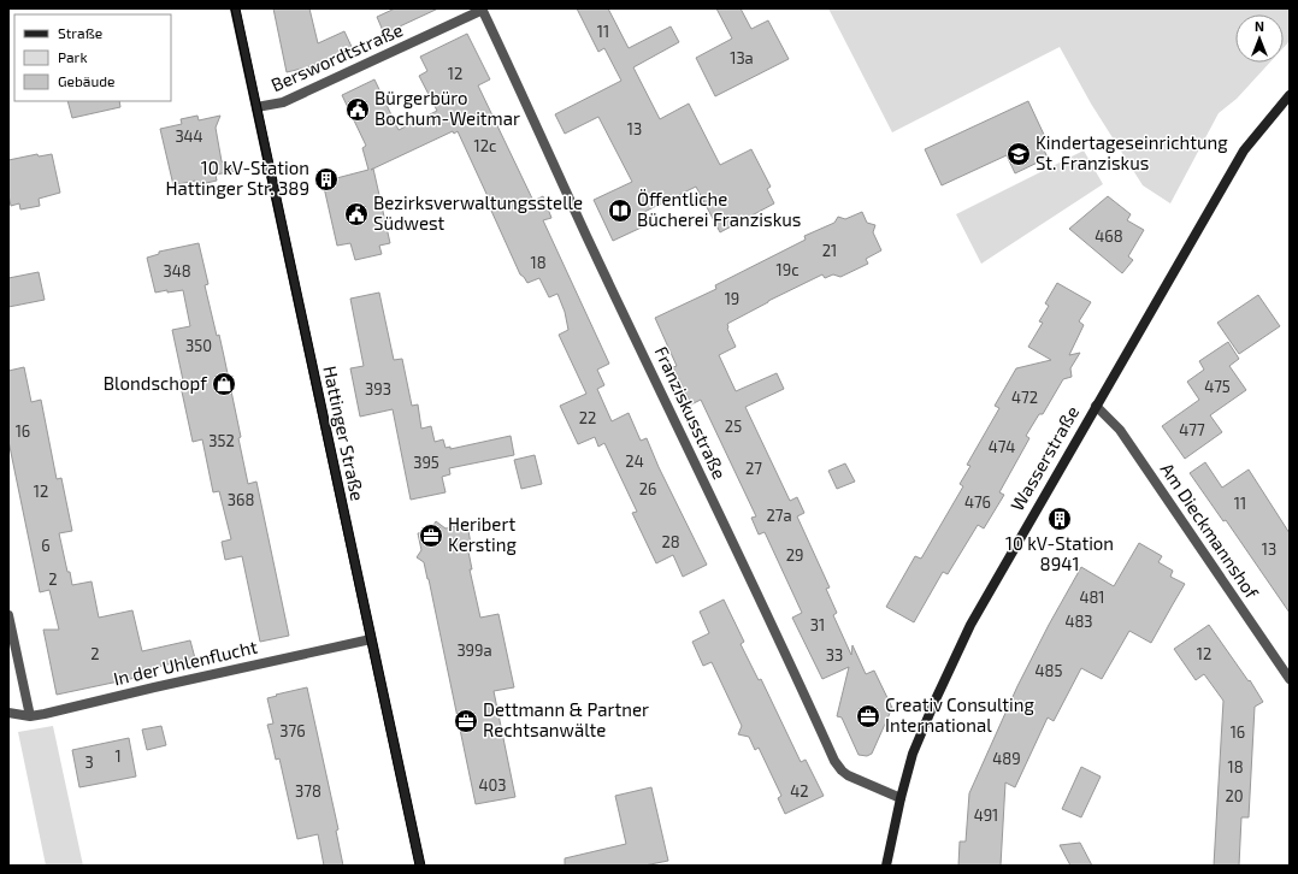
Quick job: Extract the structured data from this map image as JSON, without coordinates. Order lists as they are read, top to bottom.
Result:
{
  "streets": {
    "main road": ["Hattinger Straße", "Wasserstraße"],
    "street": [
      "Berswordtstraße",
      "Franziskusstraße",
      "Am Dieckmannshof",
      "In der Uhlenflucht"
    ]
  },
  "crossings": [
    ["Berswordtstraße", "Franziskusstraße"],
    ["Berswordtstraße", "Hattinger Straße"],
    ["Franziskusstraße", "Wasserstraße"],
    ["Hattinger Straße", "In der Uhlenflucht"],
    ["Wasserstraße", "Am Dieckmannshof"]
  ],
  "places": {
    "public building": ["Bürgerbüro Bochum-Weitmar", "Bezirksverwaltungsstelle Südwest"],
    "school or university": ["Kindertageseinrichtung St. Franziskus"],
    "building": ["10 kV-Station Hattinger Str. 389", "10 kV-Station 8941"],
    "library": ["Öffentliche Bücherei Franziskus"],
    "shop": ["Blondschopf"],
    "office": ["Heribert Kersting", "Creativ Consulting International", "Dettmann & Partner Rechtsanwälte"]
  },
  "house_numbers": [
    "11",
    "13a",
    "12",
    "13",
    "344",
    "12c",
    "468",
    "21",
    "18",
    "19c",
    "348",
    "19",
    "350",
    "475",
    "393",
    "472",
    "22",
    "25",
    "477",
    "16",
    "352",
    "474",
    "24",
    "395",
    "27",
    "26",
    "12",
    "368",
    "476",
    "11",
    "27a",
    "28",
    "6",
    "13",
    "29",
    "2",
    "481",
    "483",
    "31",
    "399a",
    "2",
    "12",
    "33",
    "485",
    "376",
    "16",
    "1",
    "489",
    "3",
    "18",
    "403",
    "378",
    "42",
    "20",
    "491"
  ],
  "legend": ["Straße", "Park", "Gebäude"],
  "north": "top"
}
